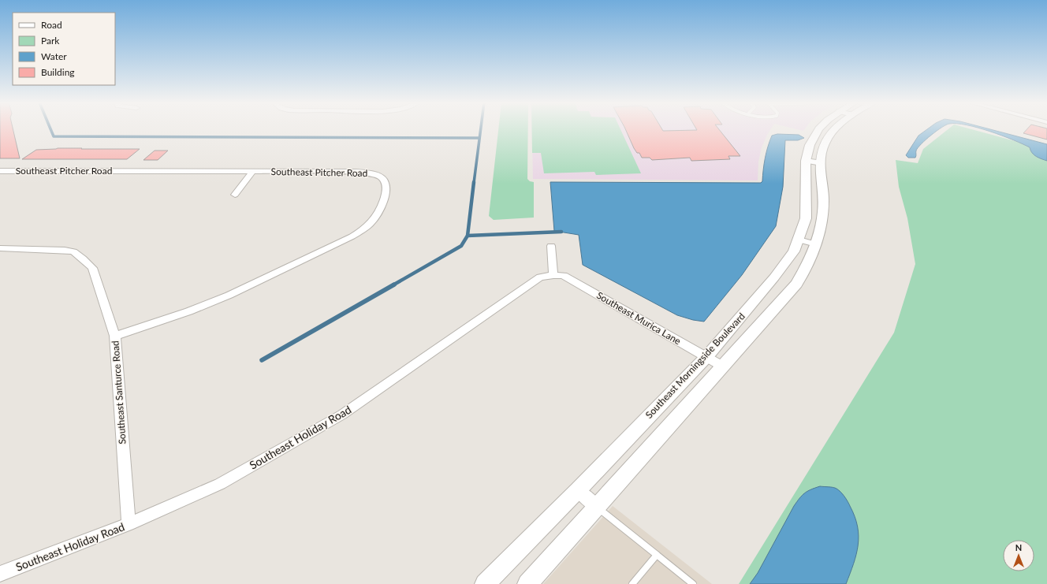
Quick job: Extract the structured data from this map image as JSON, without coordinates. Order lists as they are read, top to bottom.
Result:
{
  "streets": {
    "street": [
      "Southeast Pitcher Road",
      "Southeast Murica Lane",
      "Southeast Morningside Boulevard",
      "Southeast Santurce Road",
      "Southeast Holiday Road"
    ]
  },
  "crossings": [
    ["Southeast Pitcher Road", "Southeast Santurce Road"],
    ["Southeast Murica Lane", "Southeast Morningside Boulevard"],
    ["Southeast Murica Lane", "Southeast Holiday Road"],
    ["Southeast Santurce Road", "Southeast Holiday Road"]
  ],
  "legend": [
    "Road",
    "Park",
    "Water",
    "Building"
  ],
  "north": "top"
}
